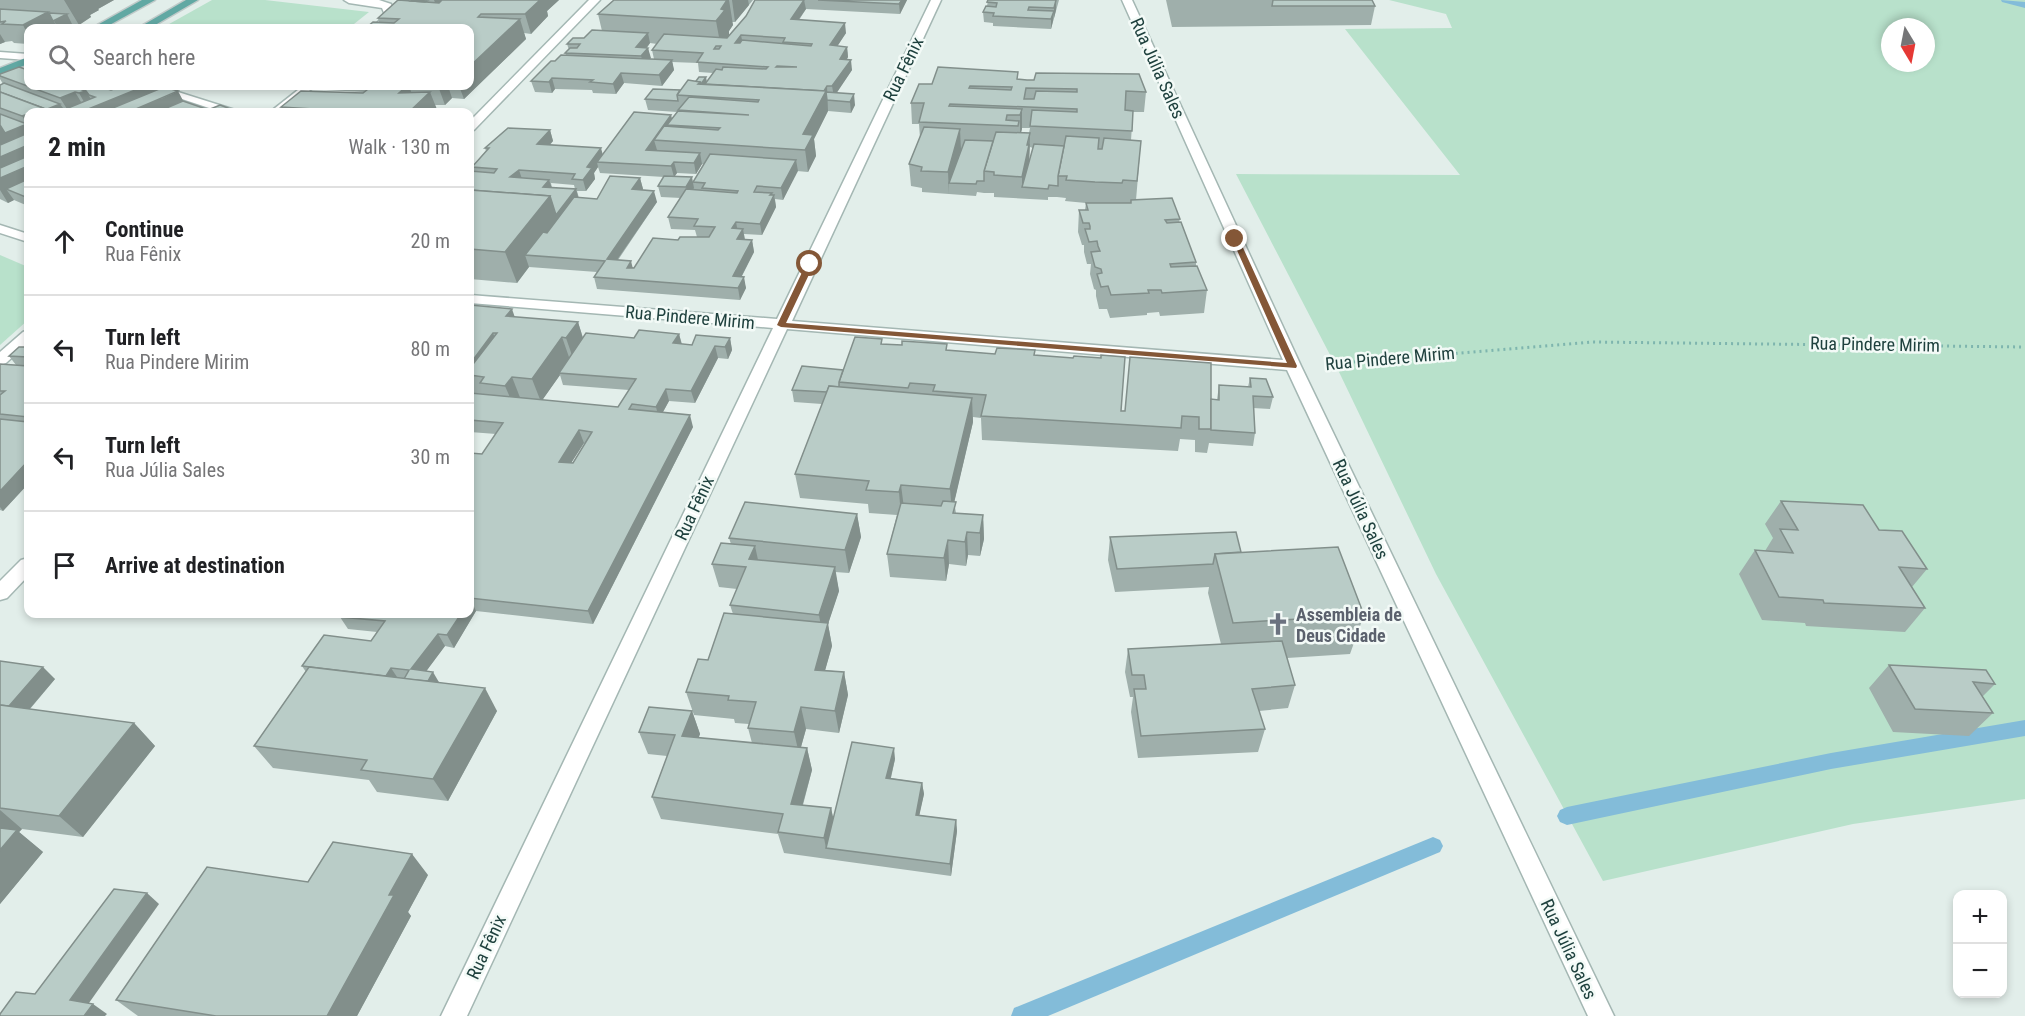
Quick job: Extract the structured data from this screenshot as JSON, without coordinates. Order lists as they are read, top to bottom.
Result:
{
  "streets": {
    "street": ["Rua Júlia Sales", "Rua Fênix", "Rua Pindere Mirim"]
  },
  "crossings": [
    ["Rua Júlia Sales", "Rua Pindere Mirim"],
    ["Rua Fênix", "Rua Pindere Mirim"]
  ],
  "places": {
    "church": ["Assembleia de Deus Cidade"]
  },
  "north": "bottom",
  "page": {
    "search": "Search here",
    "heading": ["2 min", "Walk · 130 m"],
    "list": [
      ["Continue", "Rua Fênix", "20 m"],
      ["Turn left", "Rua Pindere Mirim", "80 m"],
      ["Turn left", "Rua Júlia Sales", "30 m"],
      "Arrive at destination"
    ],
    "map_buttons": ["+", "−"]
  }
}
